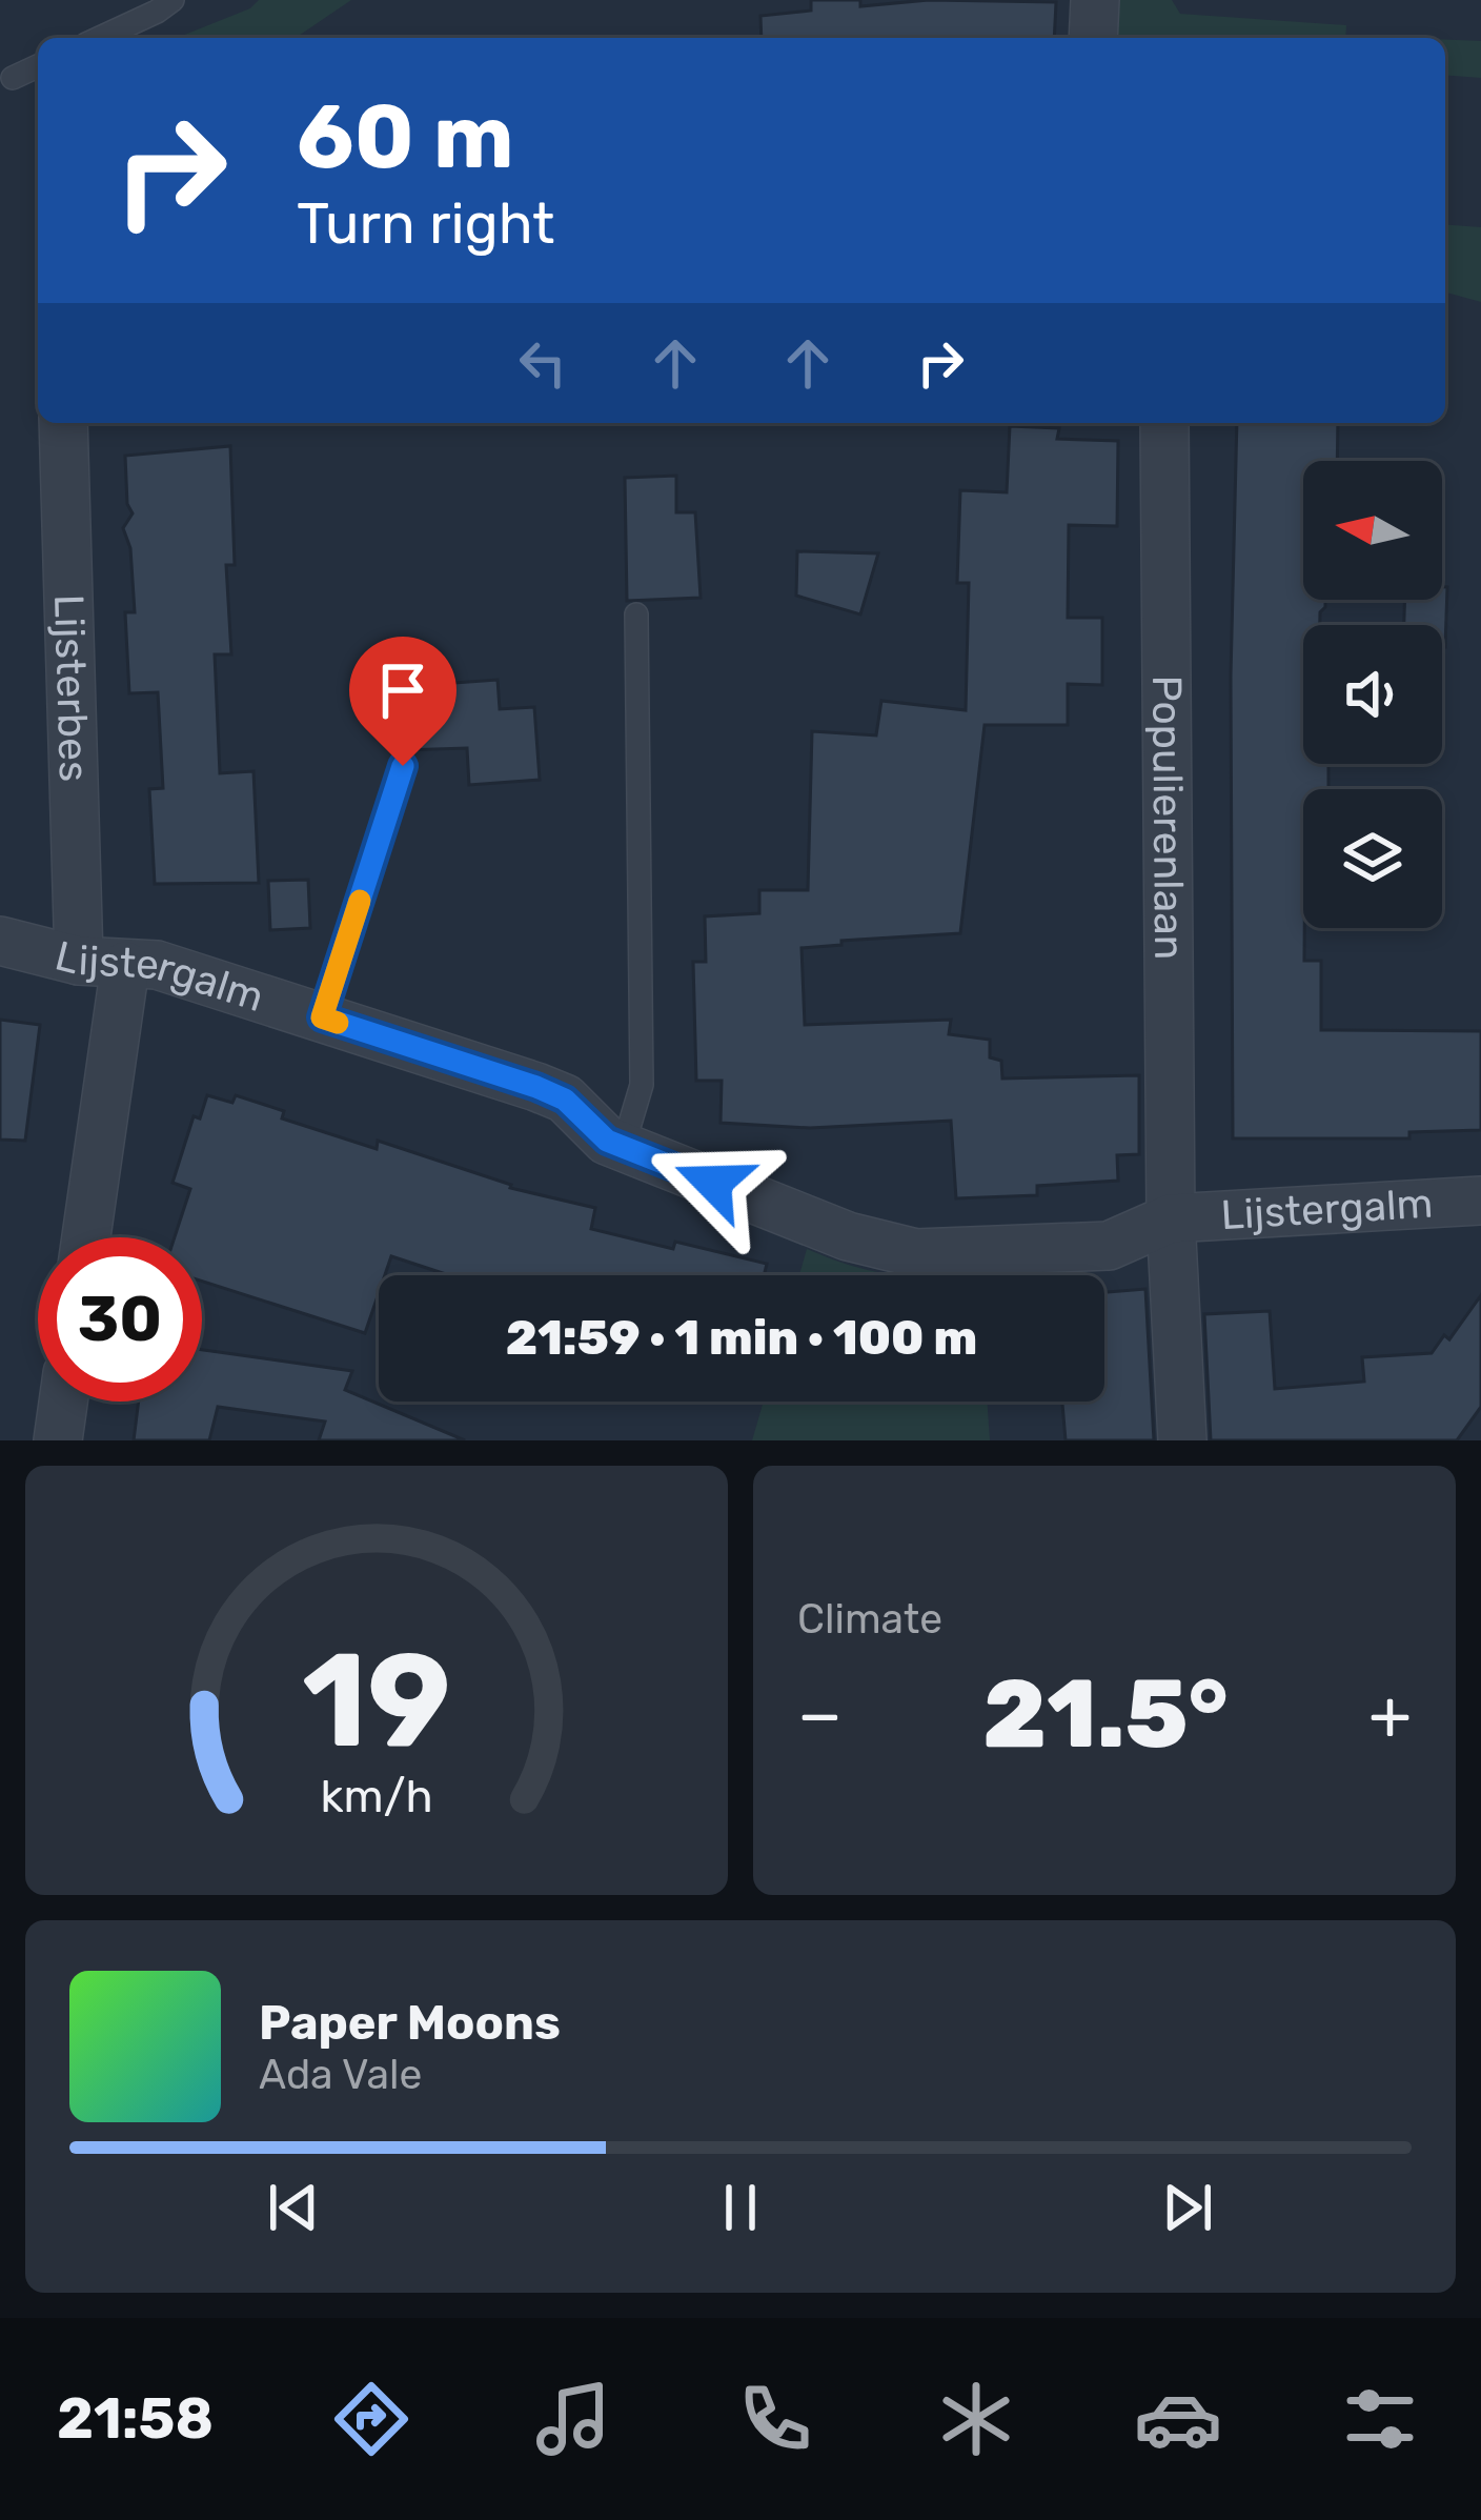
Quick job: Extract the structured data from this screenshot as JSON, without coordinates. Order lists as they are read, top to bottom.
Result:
{
  "streets": {
    "street": ["Lijsterbes", "Populierenlaan", "Lijstergalm"]
  },
  "crossings": [
    ["Lijsterbes", "Lijstergalm"],
    ["Populierenlaan", "Lijstergalm"]
  ],
  "north": "left",
  "page": {
    "turn": ["60 m", "Turn right"],
    "limit": "30",
    "trip": "21:59 · 1 min · 100 m",
    "tile": "Climate",
    "heat": ["−", "21.5°", "+"],
    "song": ["Paper Moons", "Ada Vale"],
    "tabs": "21:58",
    "gauge": ["19", "km/h"]
  }
}
